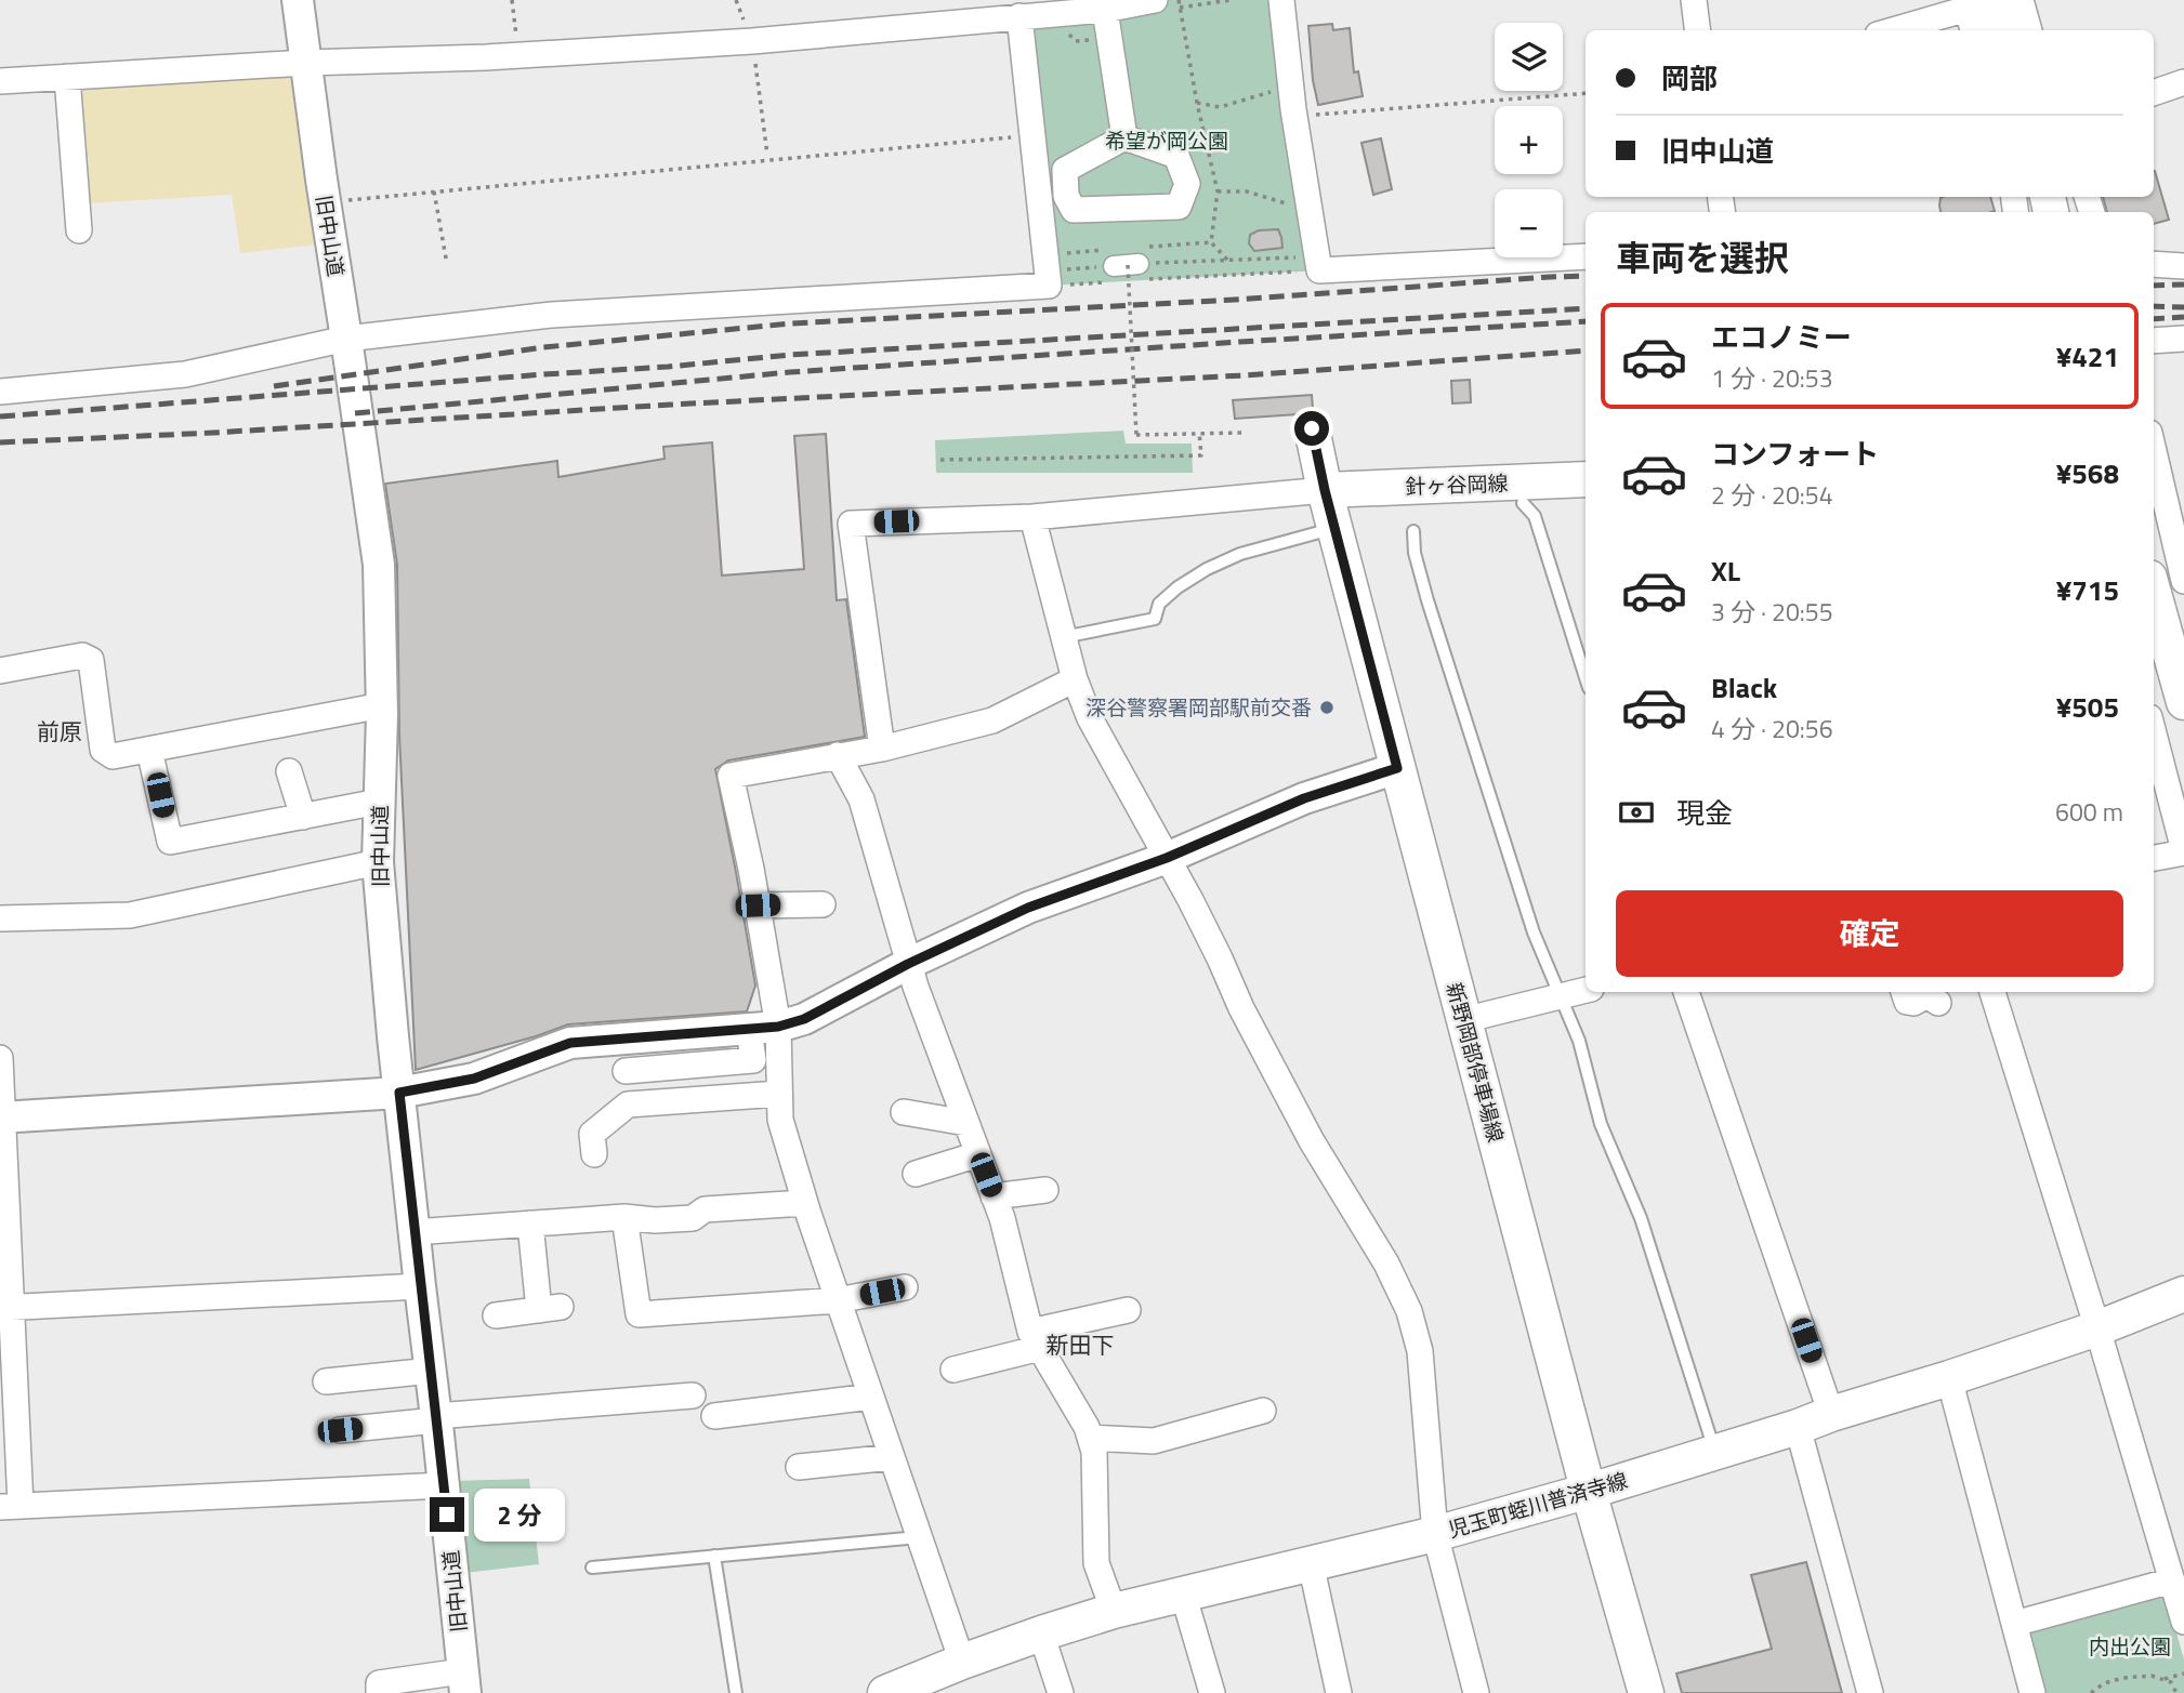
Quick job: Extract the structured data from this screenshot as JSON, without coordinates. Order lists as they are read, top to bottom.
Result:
{
  "streets": {
    "main road": ["針ヶ谷岡線", "新野岡部停車場線", "児玉町蛭川普済寺線"],
    "street": ["旧中山道"]
  },
  "crossings": [
    ["針ヶ谷岡線", "新野岡部停車場線"],
    ["新野岡部停車場線", "児玉町蛭川普済寺線"]
  ],
  "districts": ["前原", "新田下"],
  "parks": ["希望が岡公園", "内出公園"],
  "places": ["深谷警察署岡部駅前交番"],
  "page": {
    "map_buttons": ["+", "−"],
    "banner": ["岡部", "旧中山道"],
    "heading": "車両を選択",
    "list": [
      {
        "name": "エコノミー",
        "note": "1 分 · 20:53",
        "value": "¥421"
      },
      {
        "name": "コンフォート",
        "note": "2 分 · 20:54",
        "value": "¥568"
      },
      {
        "name": "XL",
        "note": "3 分 · 20:55",
        "value": "¥715"
      },
      {
        "name": "Black",
        "note": "4 分 · 20:56",
        "value": "¥505"
      }
    ],
    "pay": ["現金", "600 m"],
    "buttons": "確定",
    "bubble": "2 分"
  }
}
